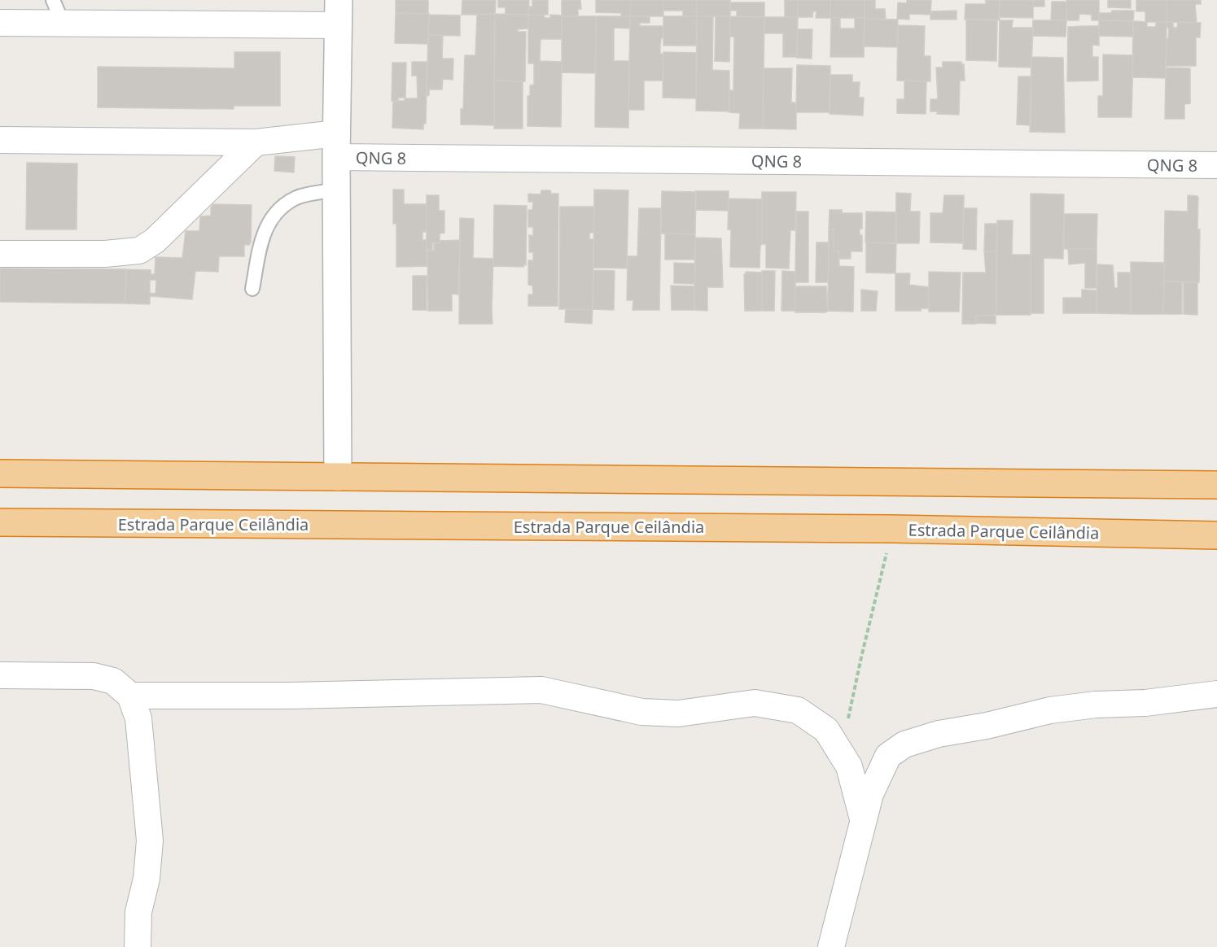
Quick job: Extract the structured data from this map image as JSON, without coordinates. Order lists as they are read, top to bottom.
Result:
{
  "streets": {
    "highway": ["Estrada Parque Ceilândia"],
    "street": ["QNG 8"]
  }
}
